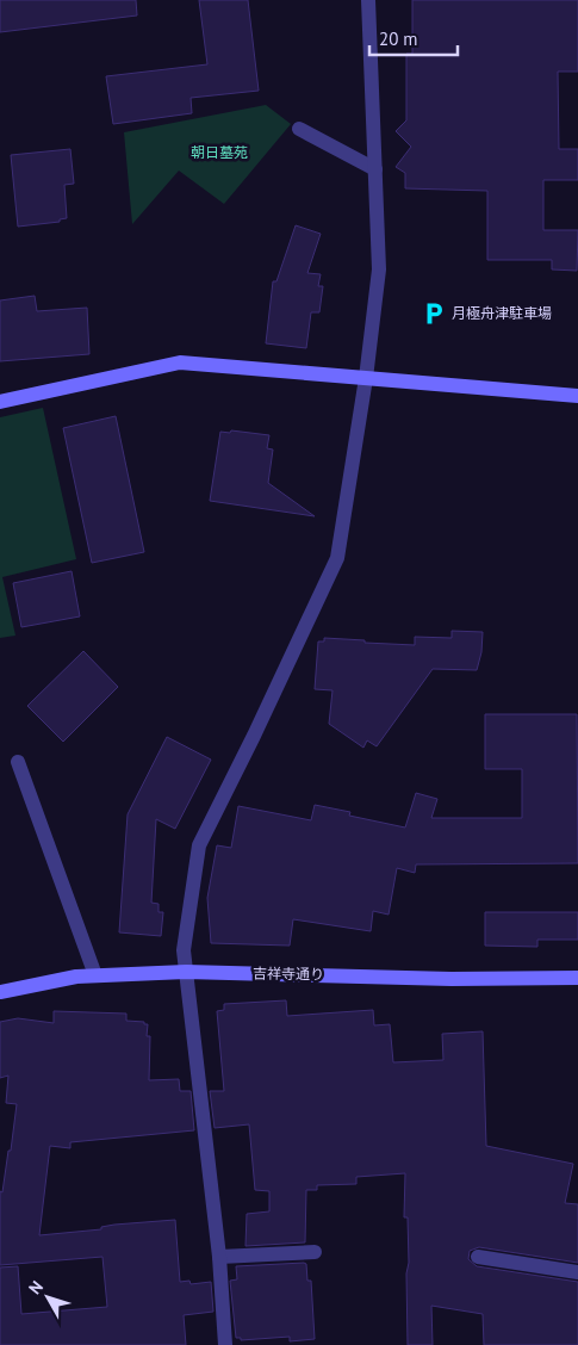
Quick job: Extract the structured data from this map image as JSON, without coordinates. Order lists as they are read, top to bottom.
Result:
{
  "streets": {
    "street": ["吉祥寺通り"]
  },
  "parks": ["朝日墓苑"],
  "places": {
    "parking": ["月極舟津駐車場"]
  },
  "scale_bar": "20 m",
  "north": "top left"
}
